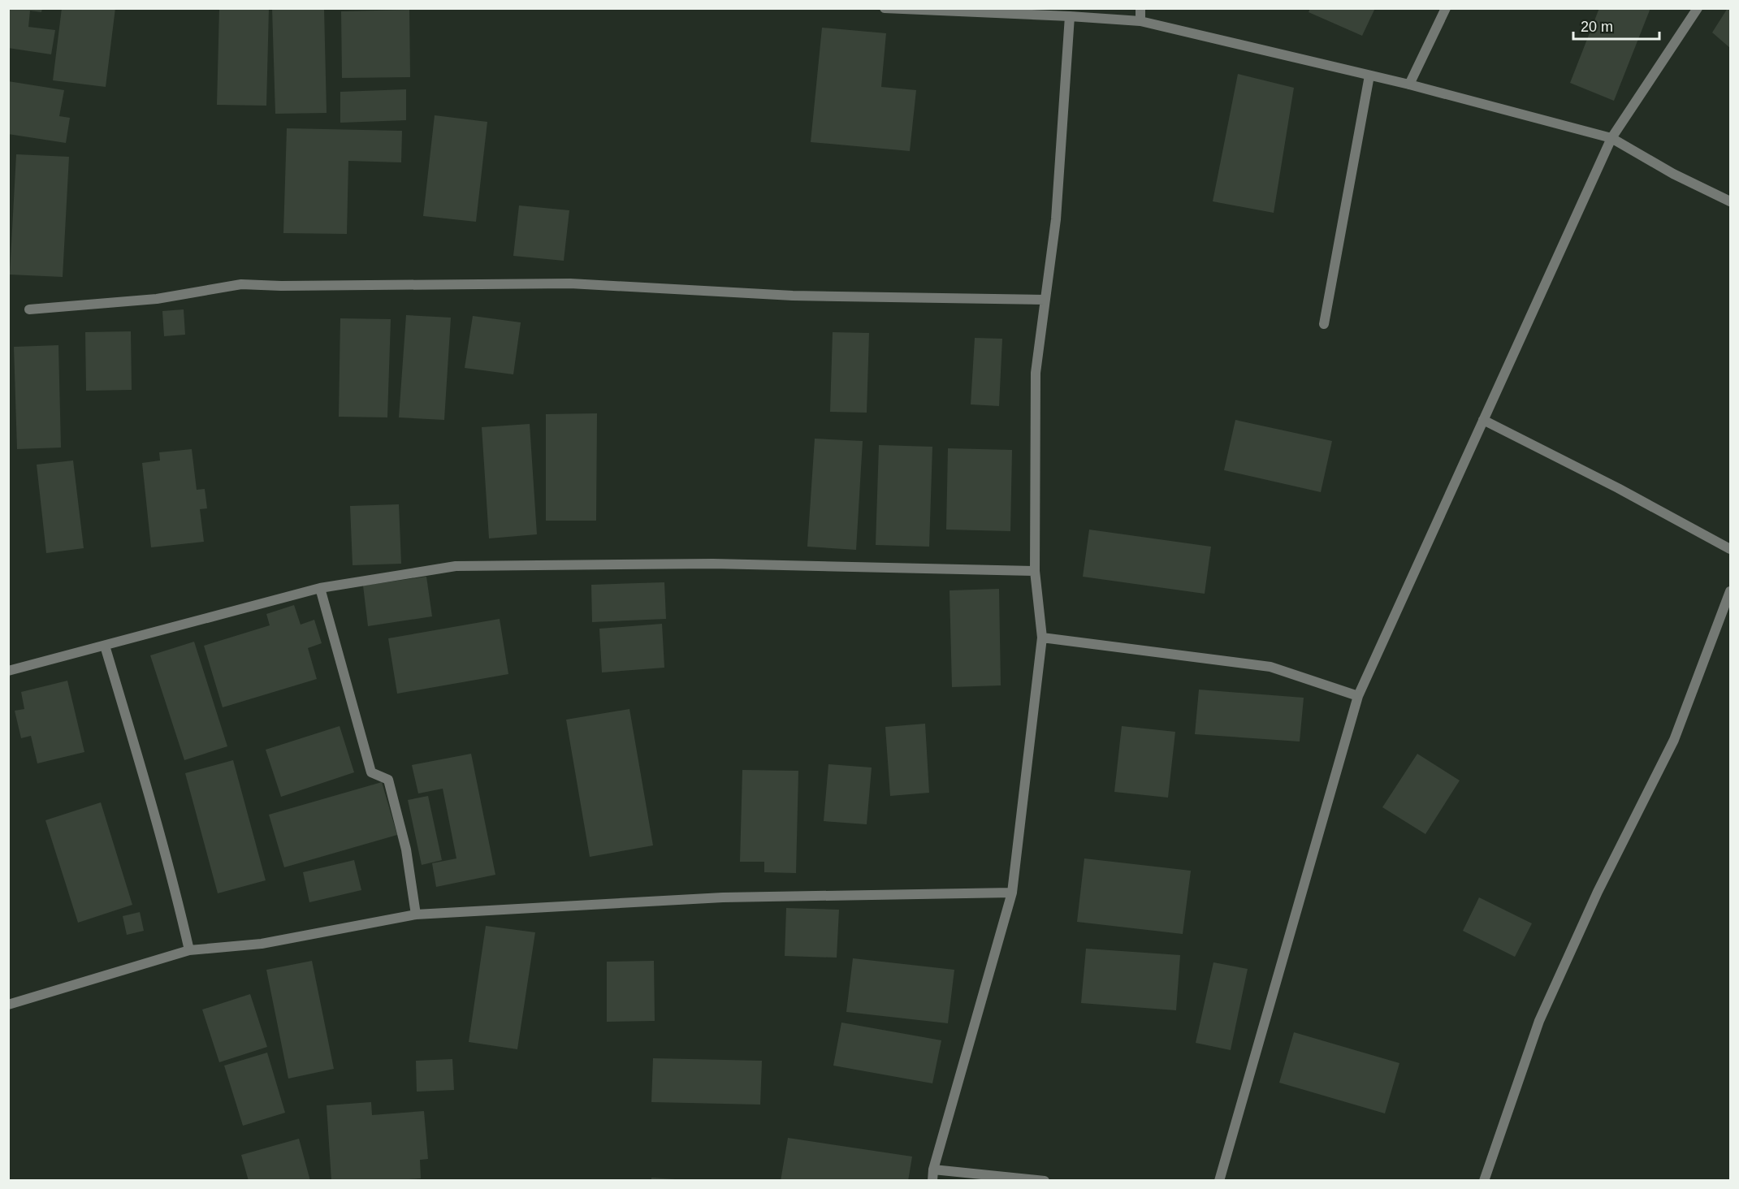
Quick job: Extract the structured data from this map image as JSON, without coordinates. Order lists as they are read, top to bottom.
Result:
{
  "scale_bar": "20 m"
}
